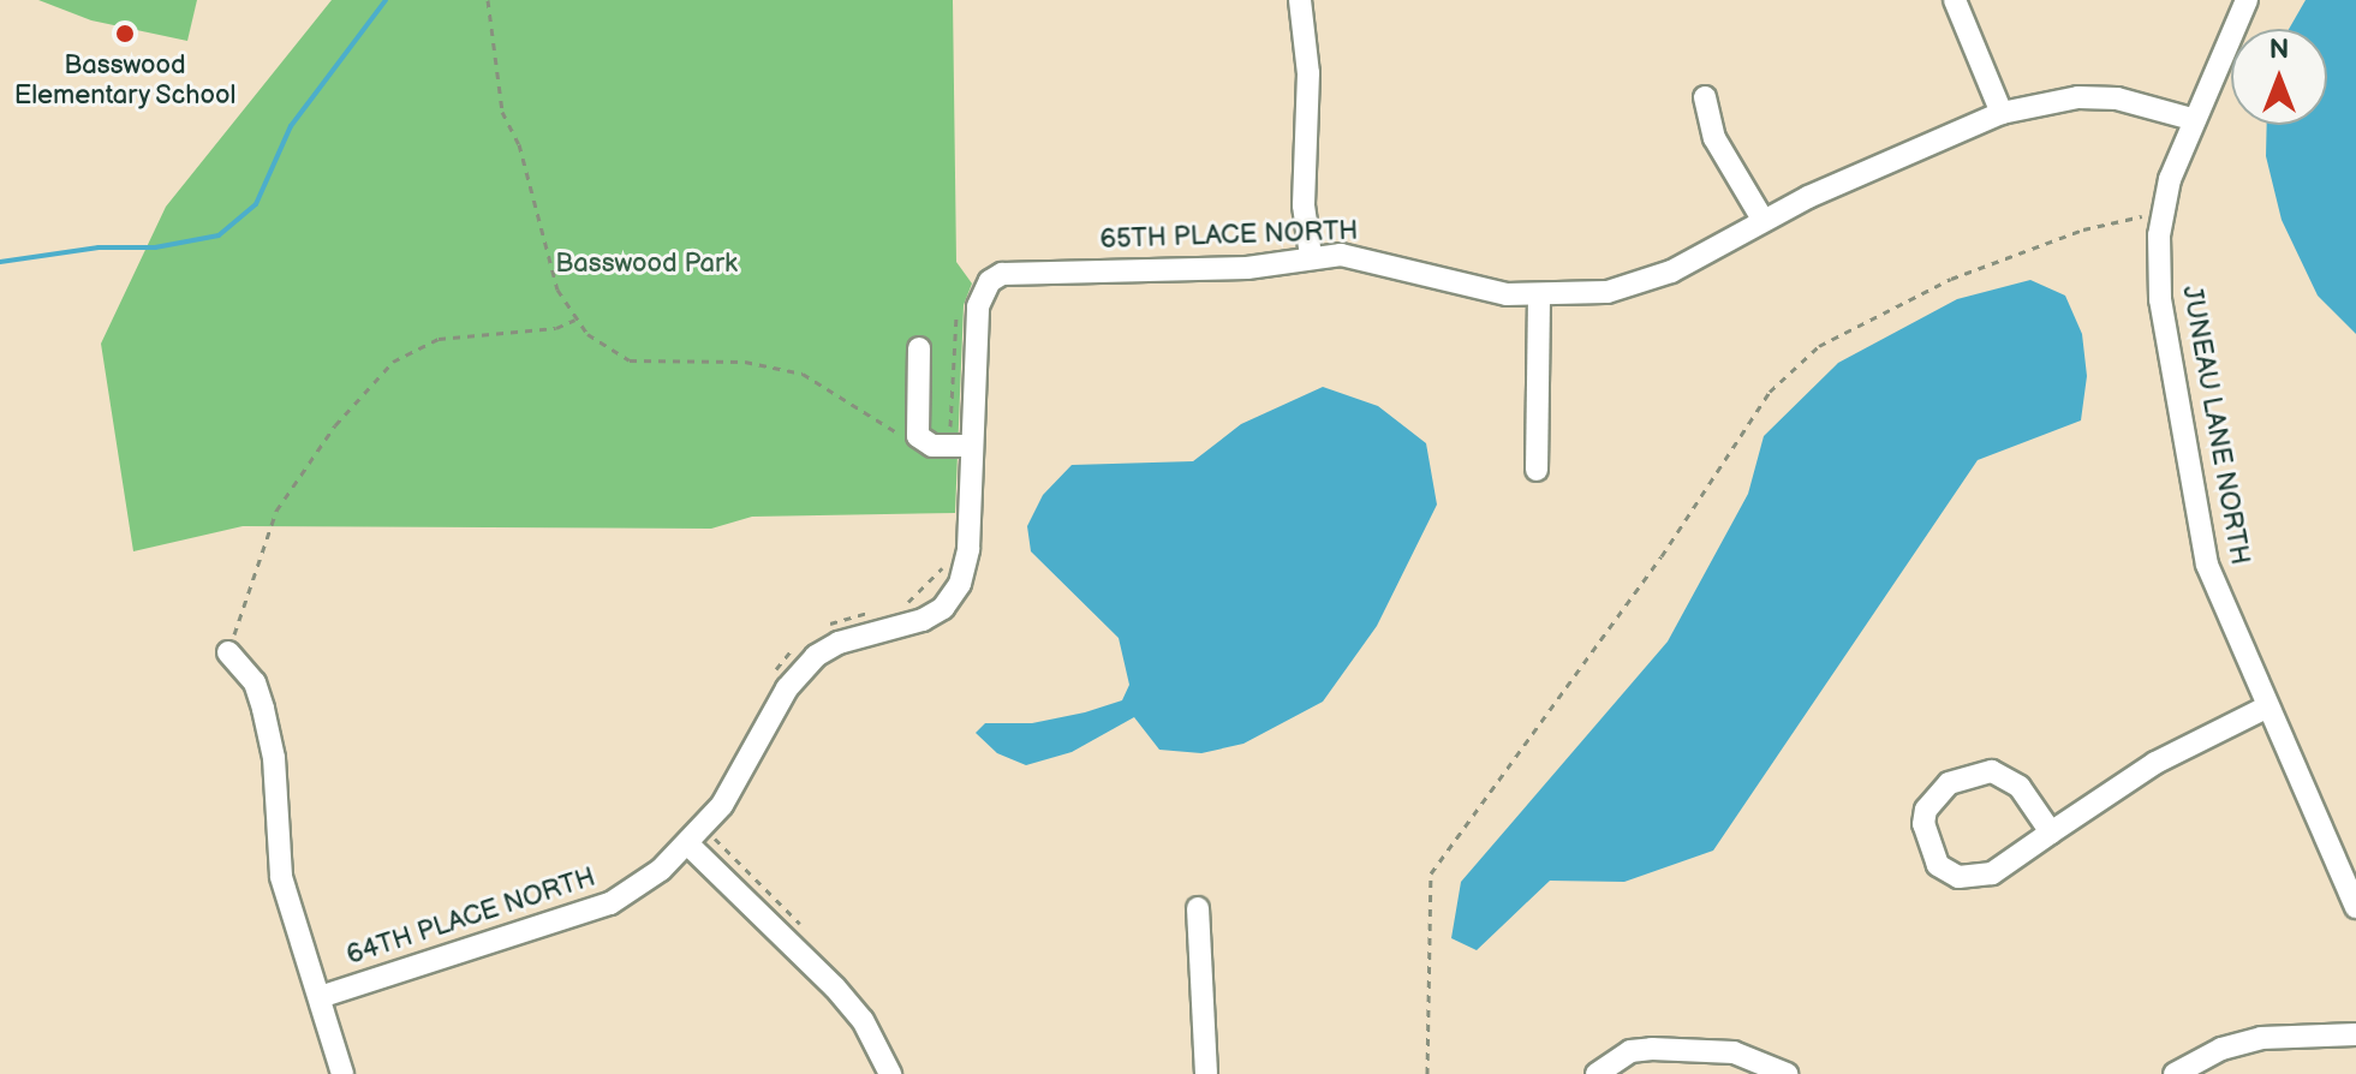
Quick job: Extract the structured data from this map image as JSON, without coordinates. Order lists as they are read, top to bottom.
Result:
{
  "streets": {
    "street": ["65TH PLACE NORTH", "JUNEAU LANE NORTH", "64TH PLACE NORTH"]
  },
  "crossings": [
    ["65TH PLACE NORTH", "JUNEAU LANE NORTH"],
    ["65TH PLACE NORTH", "64TH PLACE NORTH"]
  ],
  "parks": ["Basswood Park"],
  "places": ["Basswood Elementary School"],
  "north": "top"
}
